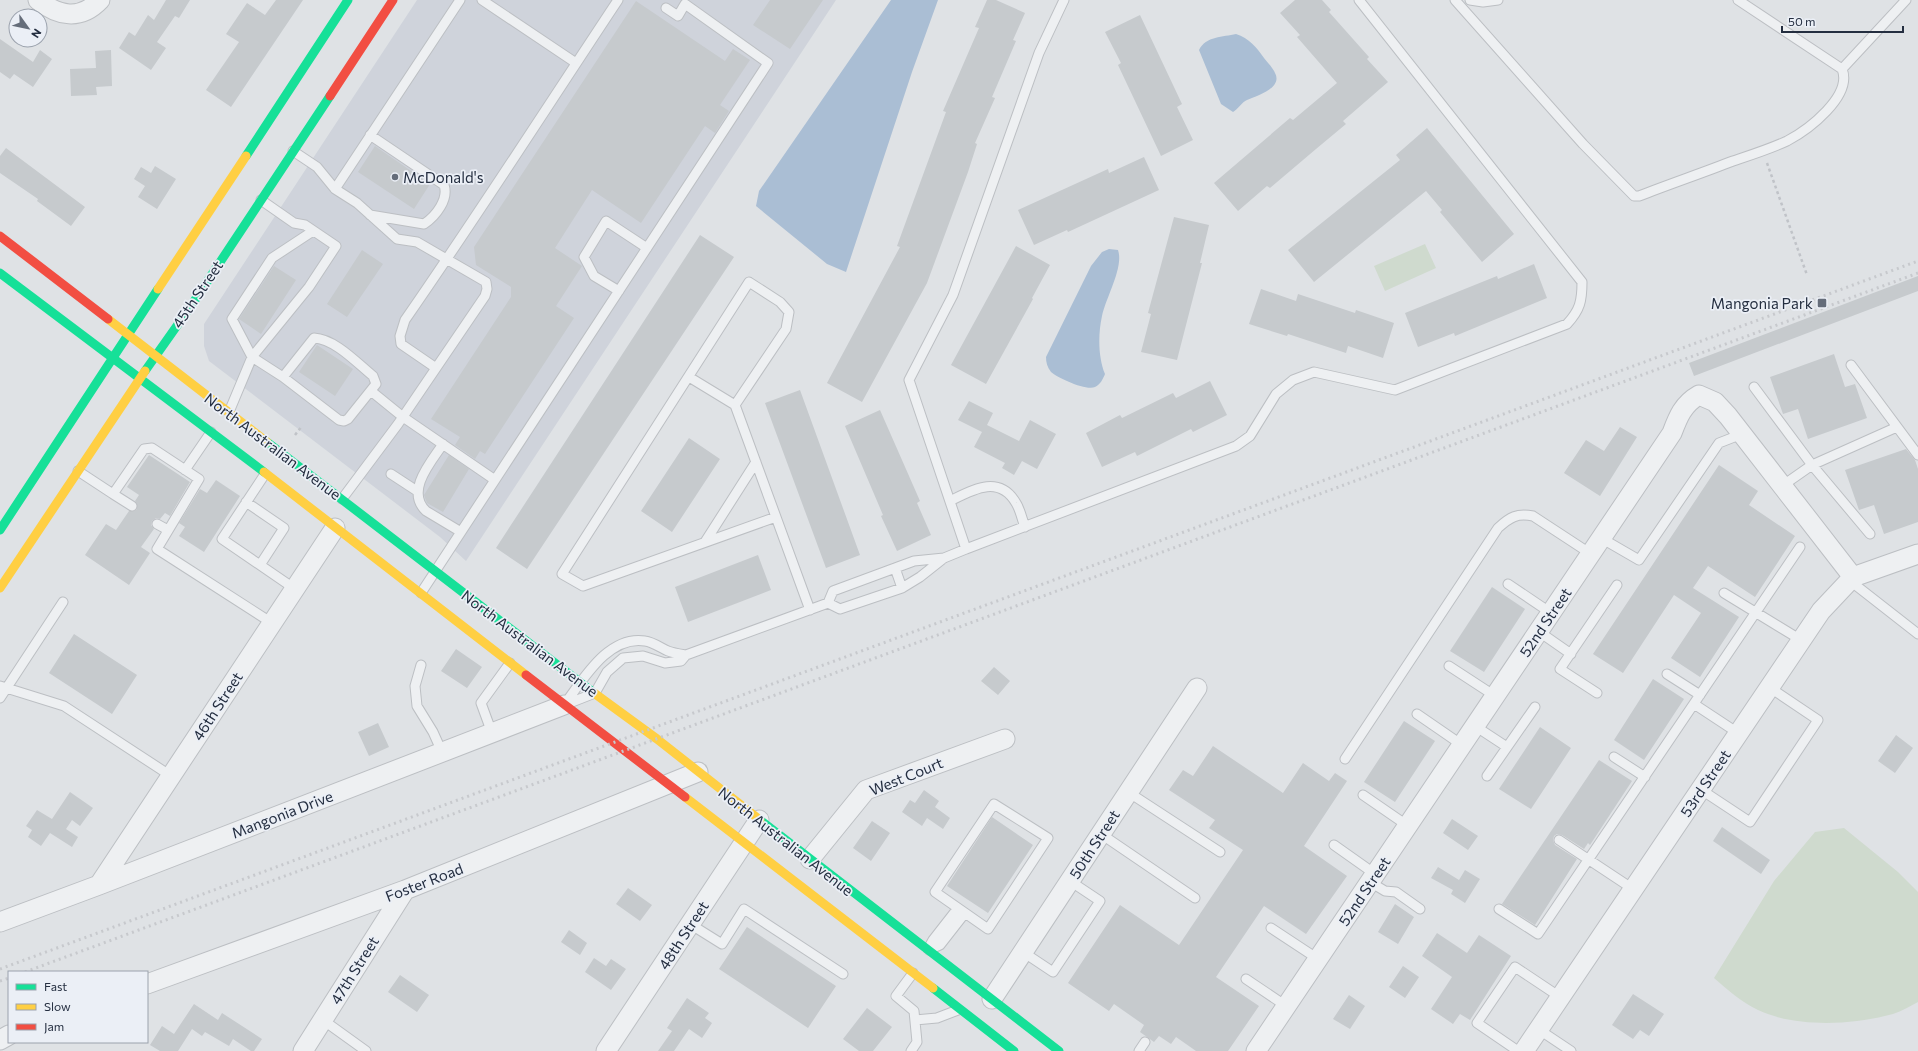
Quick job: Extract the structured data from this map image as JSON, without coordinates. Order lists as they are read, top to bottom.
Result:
{
  "streets": {
    "main road": ["45th Street", "North Australian Avenue"],
    "street": [
      "52nd Street",
      "46th Street",
      "West Court",
      "53rd Street",
      "Mangonia Drive",
      "50th Street",
      "Foster Road",
      "48th Street",
      "47th Street"
    ]
  },
  "crossings": [
    ["45th Street", "North Australian Avenue"],
    ["North Australian Avenue", "46th Street"],
    ["North Australian Avenue", "West Court"],
    ["North Australian Avenue", "Mangonia Drive"],
    ["North Australian Avenue", "50th Street"],
    ["North Australian Avenue", "Foster Road"],
    ["North Australian Avenue", "48th Street"],
    ["52nd Street", "53rd Street"],
    ["46th Street", "Mangonia Drive"],
    ["Foster Road", "47th Street"]
  ],
  "places": {
    "other": ["McDonald's"],
    "transit": ["Mangonia Park"]
  },
  "legend": ["Fast", "Slow", "Jam"],
  "scale_bar": "50 m",
  "north": "bottom right"
}
